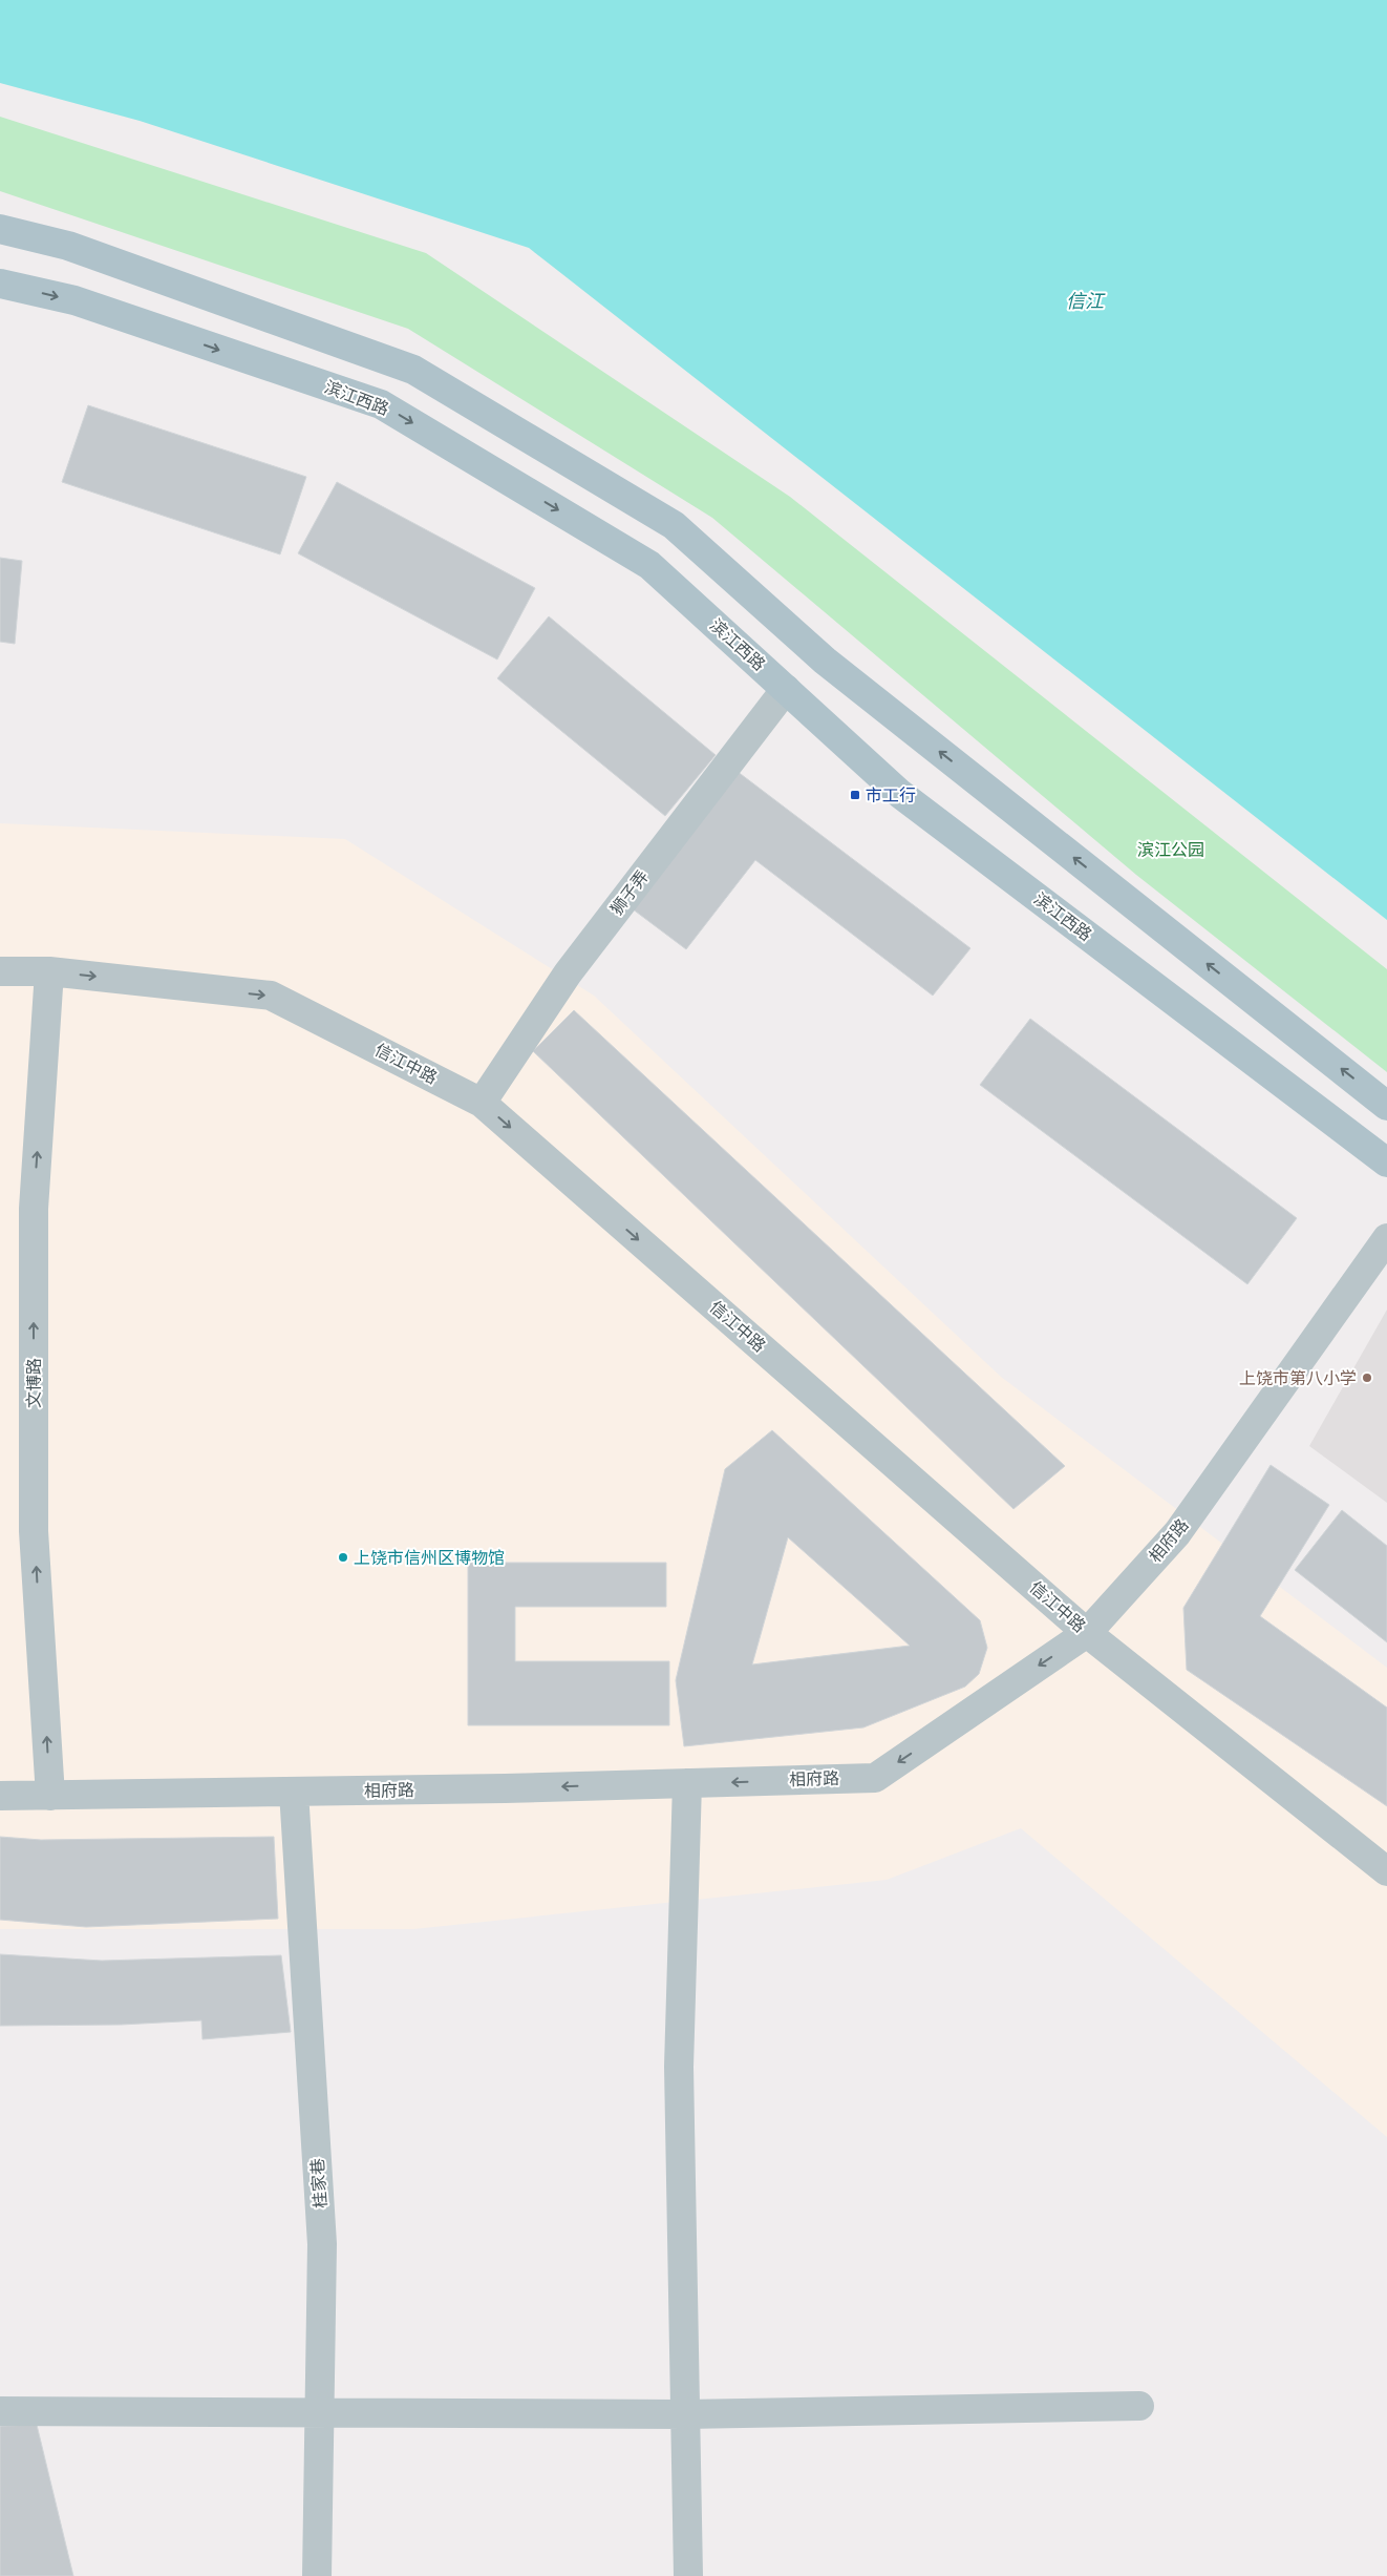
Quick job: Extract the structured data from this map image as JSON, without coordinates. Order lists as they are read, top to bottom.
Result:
{
  "streets": {
    "main road": ["滨江西路"],
    "street": [
      "狮子弄",
      "信江中路",
      "文博路",
      "相府路",
      "桂家巷"
    ]
  },
  "crossings": [
    ["滨江西路", "狮子弄"],
    ["狮子弄", "信江中路"],
    ["信江中路", "文博路"],
    ["信江中路", "相府路"],
    ["文博路", "相府路"],
    ["相府路", "桂家巷"]
  ],
  "one_way": ["信江中路", "文博路", "相府路"],
  "water": ["信江"],
  "parks": ["滨江公园"],
  "places": {
    "transit": ["市工行"],
    "other": ["上饶市第八小学", "上饶市信州区博物馆"]
  }
}
